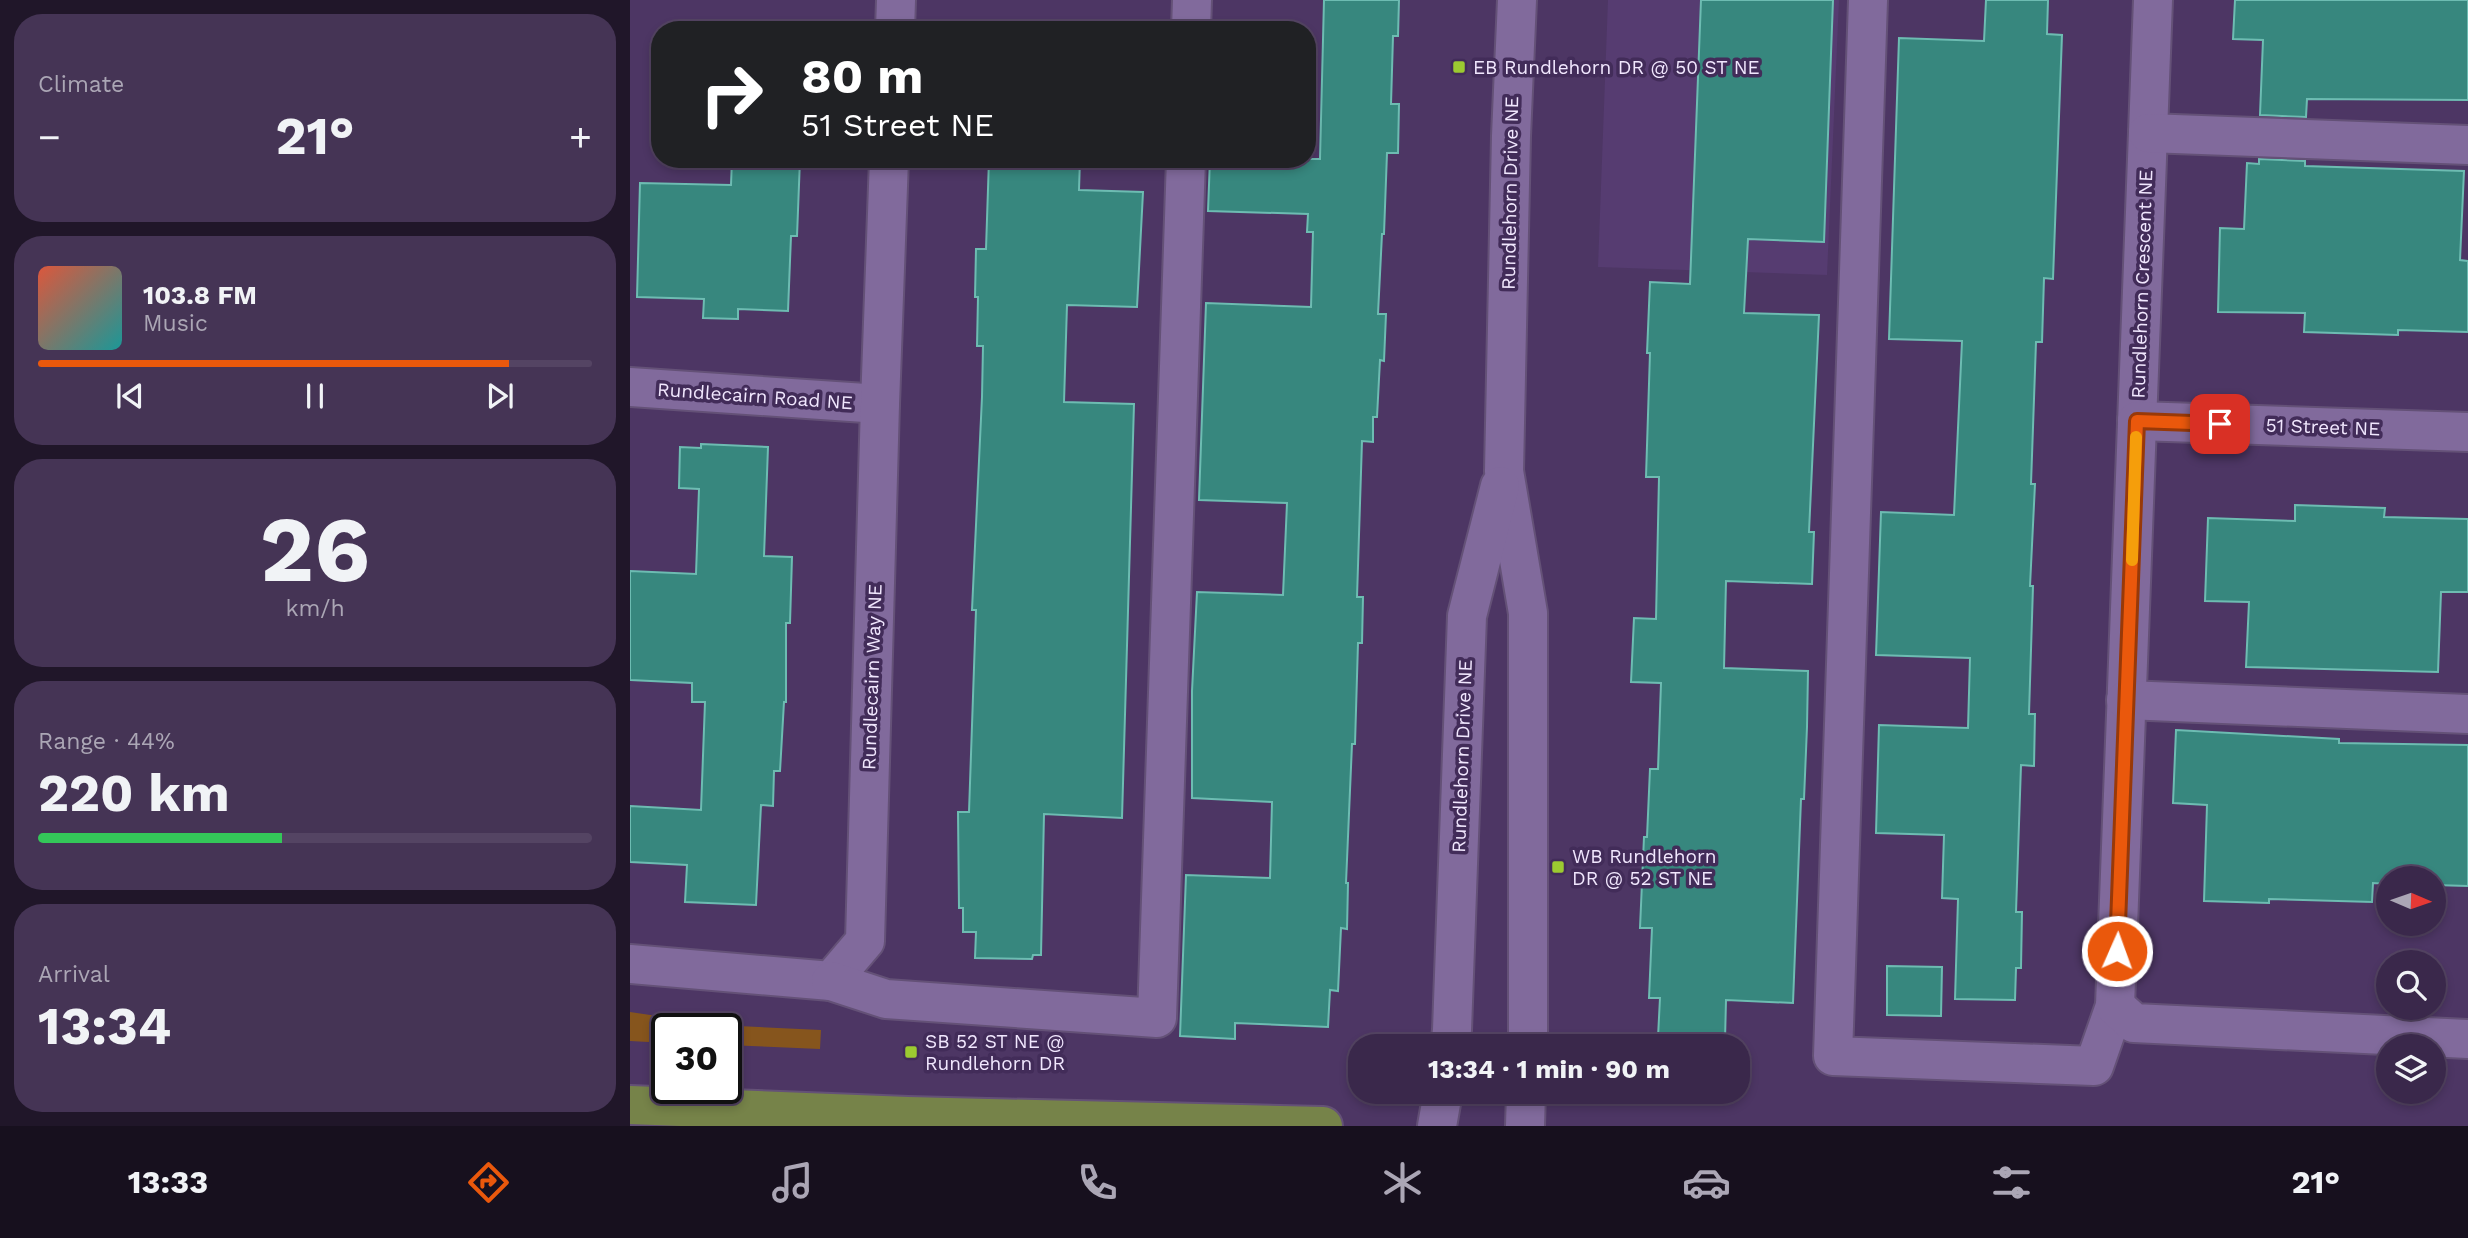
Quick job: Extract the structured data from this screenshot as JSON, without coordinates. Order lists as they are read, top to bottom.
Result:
{
  "streets": {
    "street": [
      "Rundlehorn Drive NE",
      "Rundlehorn Crescent NE",
      "Rundlecairn Road NE",
      "51 Street NE",
      "Rundlecairn Way NE"
    ]
  },
  "crossings": [
    ["Rundlehorn Crescent NE", "51 Street NE"],
    ["Rundlecairn Road NE", "Rundlecairn Way NE"]
  ],
  "places": {
    "transit": ["EB Rundlehorn DR @ 50 ST NE", "WB Rundlehorn DR @ 52 ST NE", "SB 52 ST NE @ Rundlehorn DR"]
  },
  "north": "right",
  "page": {
    "tile": [
      "Climate",
      ["26", "km/h"],
      ["Range · 44%", "220 km"],
      ["Arrival", "13:34"]
    ],
    "turn": ["80 m", "51 Street NE"],
    "heat": ["−", "21°", "+"],
    "song": ["103.8 FM", "Music"],
    "limit": "30",
    "trip": "13:34 · 1 min · 90 m",
    "tabs": ["13:33", "21°"]
  }
}
